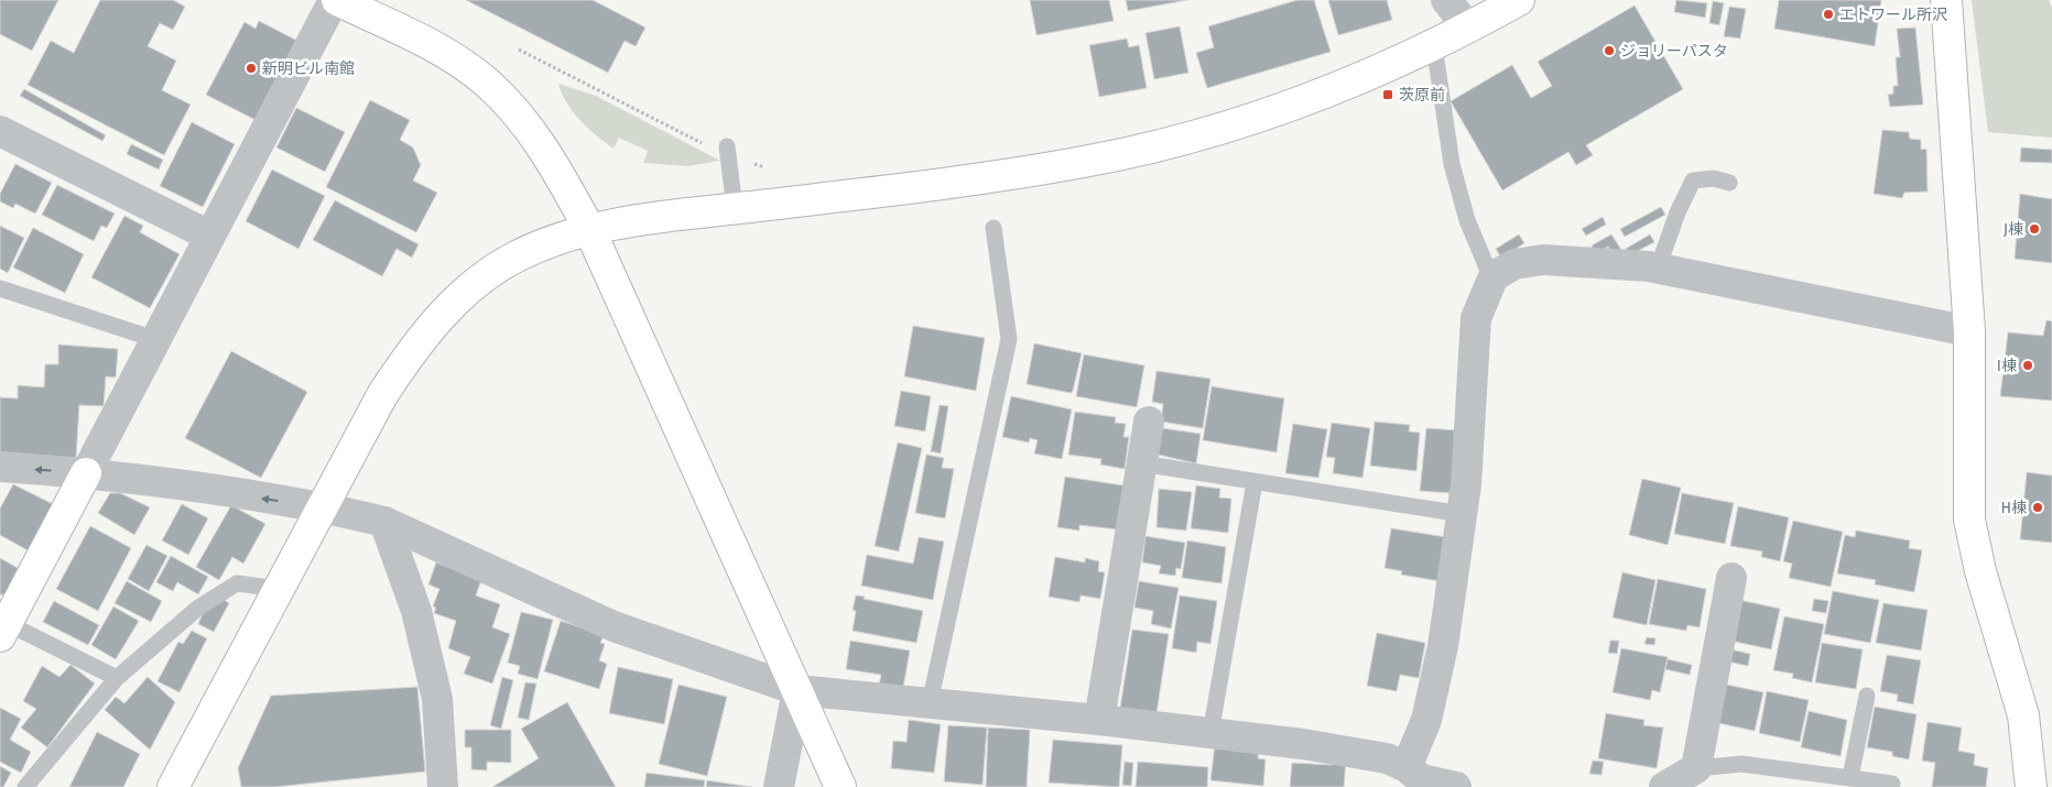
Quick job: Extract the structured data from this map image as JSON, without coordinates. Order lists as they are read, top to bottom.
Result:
{
  "places": {
    "other": [
      "エトワール所沢",
      "ジョリーパスタ",
      "新明ビル南館",
      "J棟",
      "I棟",
      "H棟"
    ],
    "transit": ["茨原前"]
  }
}
